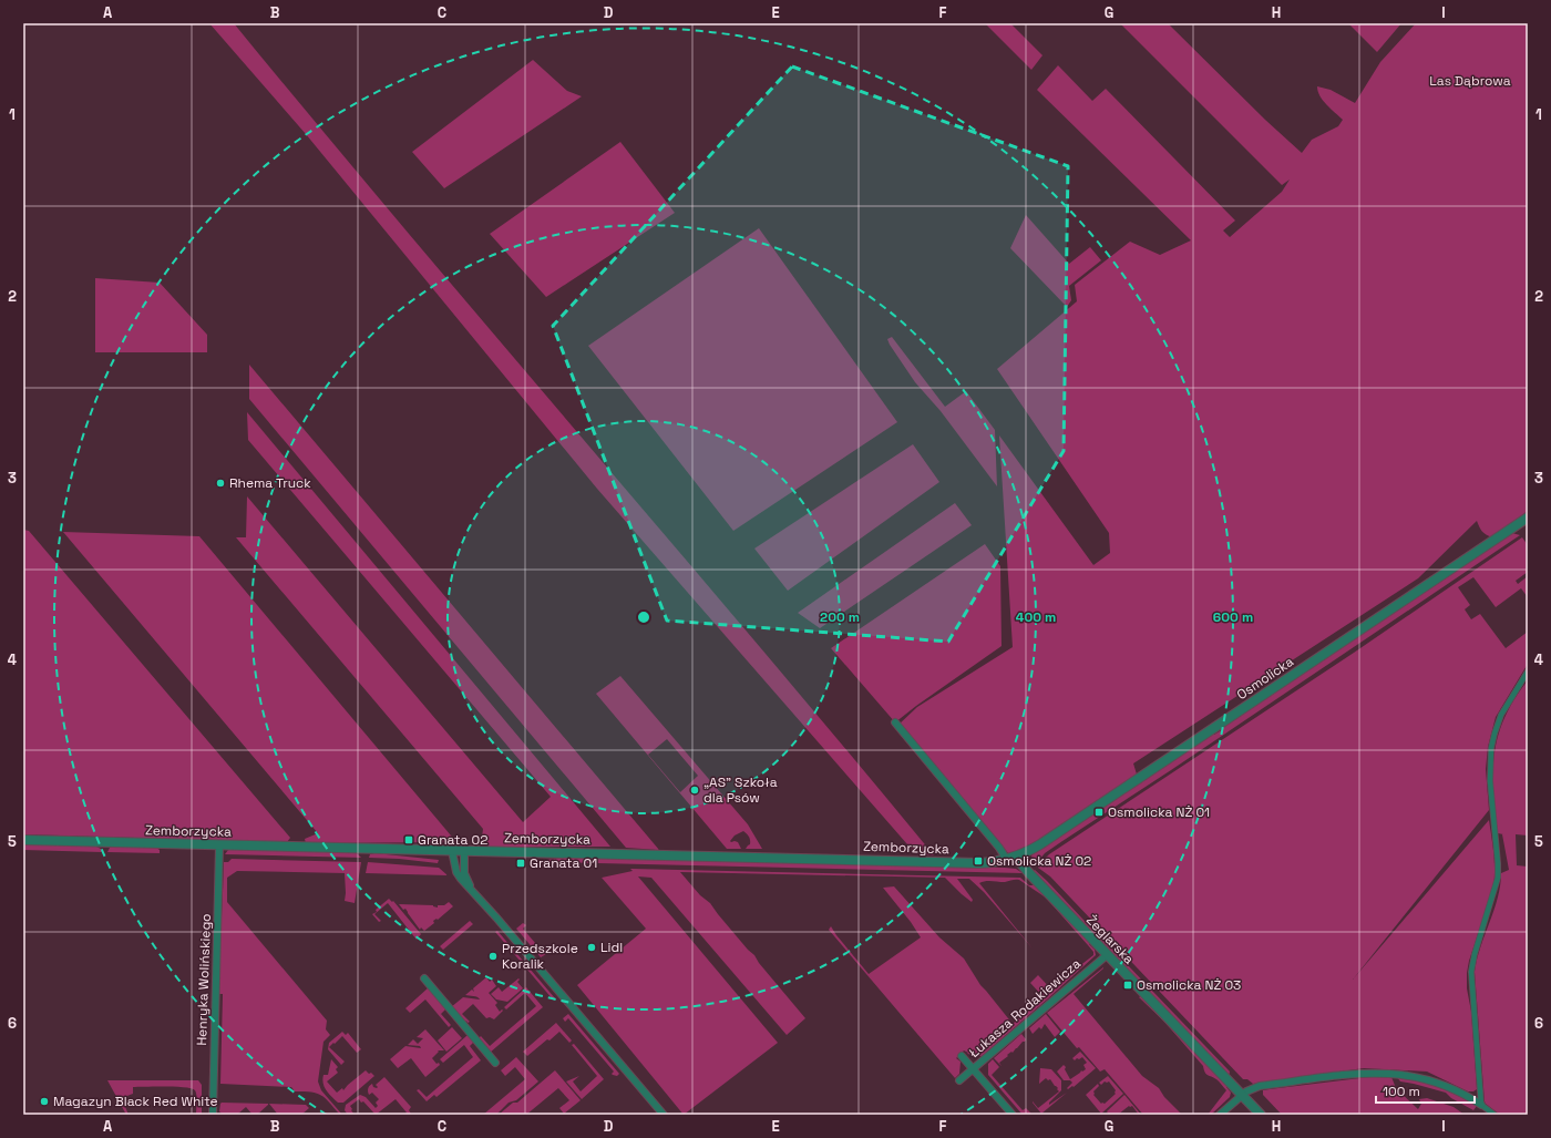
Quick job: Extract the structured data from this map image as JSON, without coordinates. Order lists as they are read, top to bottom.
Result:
{
  "streets": {
    "street": [
      "Osmolicka",
      "Zemborzycka",
      "Żeglarska",
      "Henryka Wolińskiego",
      "Łukasza Rodakiewicza"
    ]
  },
  "crossings": [
    ["Osmolicka", "Zemborzycka"],
    ["Osmolicka", "Żeglarska"],
    ["Zemborzycka", "Żeglarska"],
    ["Zemborzycka", "Henryka Wolińskiego"],
    ["Żeglarska", "Łukasza Rodakiewicza"]
  ],
  "parks": ["Las Dąbrowa"],
  "places": {
    "other": [
      "Rhema Truck",
      "„AS” Szkoła dla Psów",
      "Lidl",
      "Przedszkole Koralik",
      "Magazyn Black Red White"
    ],
    "transit": [
      "Osmolicka NŻ 01",
      "Granata 02",
      "Osmolicka NŻ 02",
      "Granata 01",
      "Osmolicka NŻ 03"
    ]
  },
  "scale_bar": "100 m",
  "grid": {
    "columns": [
      "A",
      "B",
      "C",
      "D",
      "E",
      "F",
      "G",
      "H",
      "I"
    ],
    "rows": [
      "1",
      "2",
      "3",
      "4",
      "5",
      "6"
    ]
  },
  "rings": ["200 m", "400 m", "600 m"]
}
